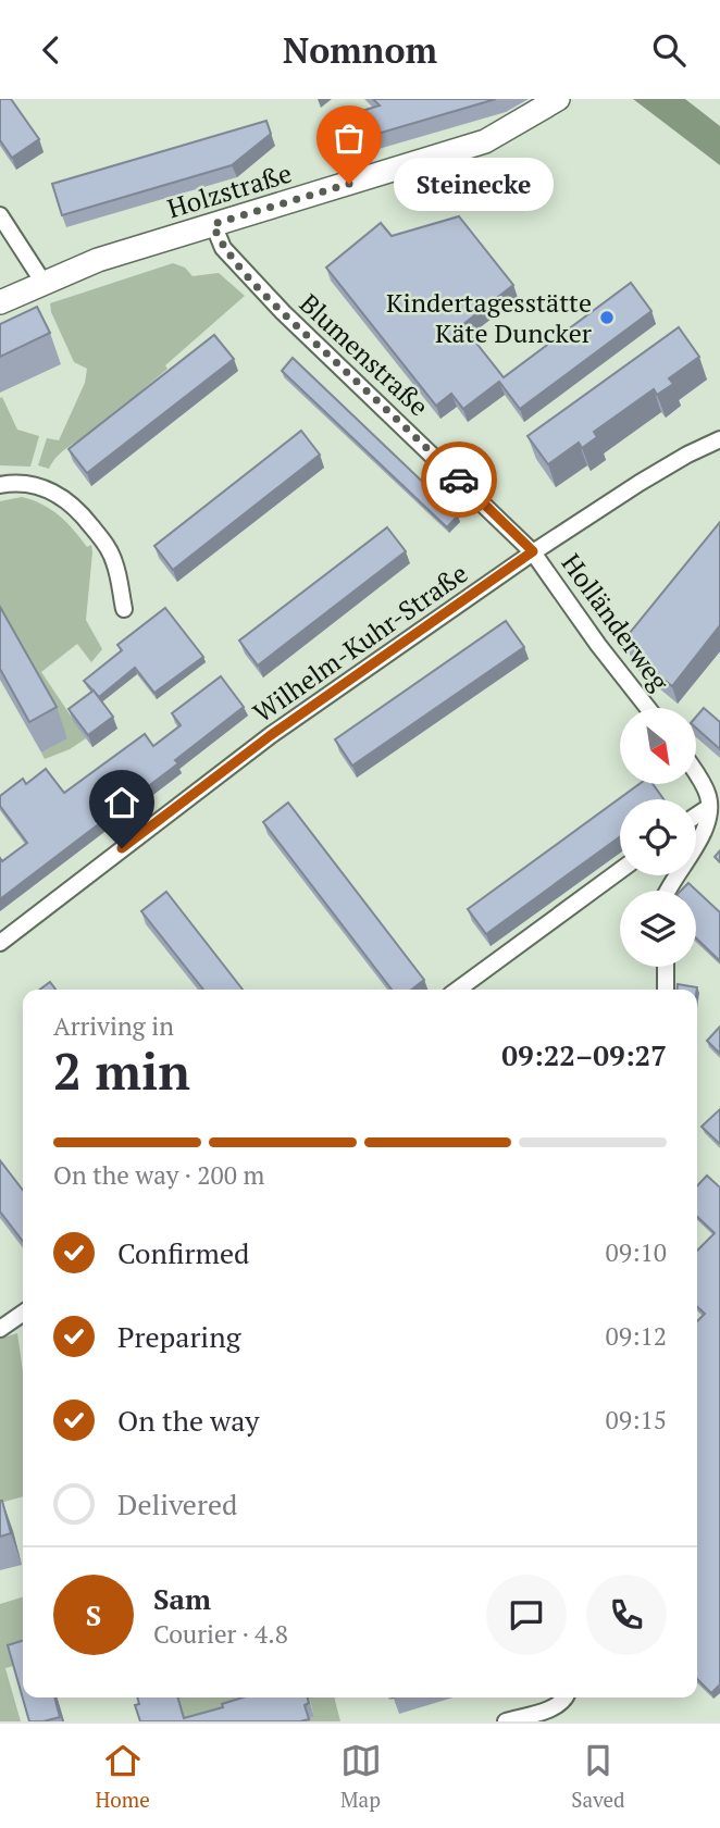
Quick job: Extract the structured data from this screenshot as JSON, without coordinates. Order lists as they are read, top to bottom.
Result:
{
  "streets": {
    "street": [
      "Holzstraße",
      "Blumenstraße",
      "Holländerweg",
      "Wilhelm-Kuhr-Straße"
    ]
  },
  "crossings": [
    ["Holzstraße", "Blumenstraße"],
    ["Blumenstraße", "Holländerweg"],
    ["Blumenstraße", "Wilhelm-Kuhr-Straße"],
    ["Holländerweg", "Wilhelm-Kuhr-Straße"]
  ],
  "places": ["Steinecke", "Kindertagesstätte Käte Duncker"],
  "north": "bottom right",
  "page": {
    "header": "Nomnom",
    "bubble": "Steinecke",
    "heading": ["2 min", "Arriving in", "09:22–09:27"],
    "panel": ["Sam", "Courier · 4.8"],
    "bar": "On the way · 200 m",
    "list": [
      ["Confirmed", "09:10"],
      ["Preparing", "09:12"],
      ["On the way", "09:15"],
      "Delivered"
    ],
    "round": "S",
    "tabs": ["Home", "Map", "Saved"]
  }
}
